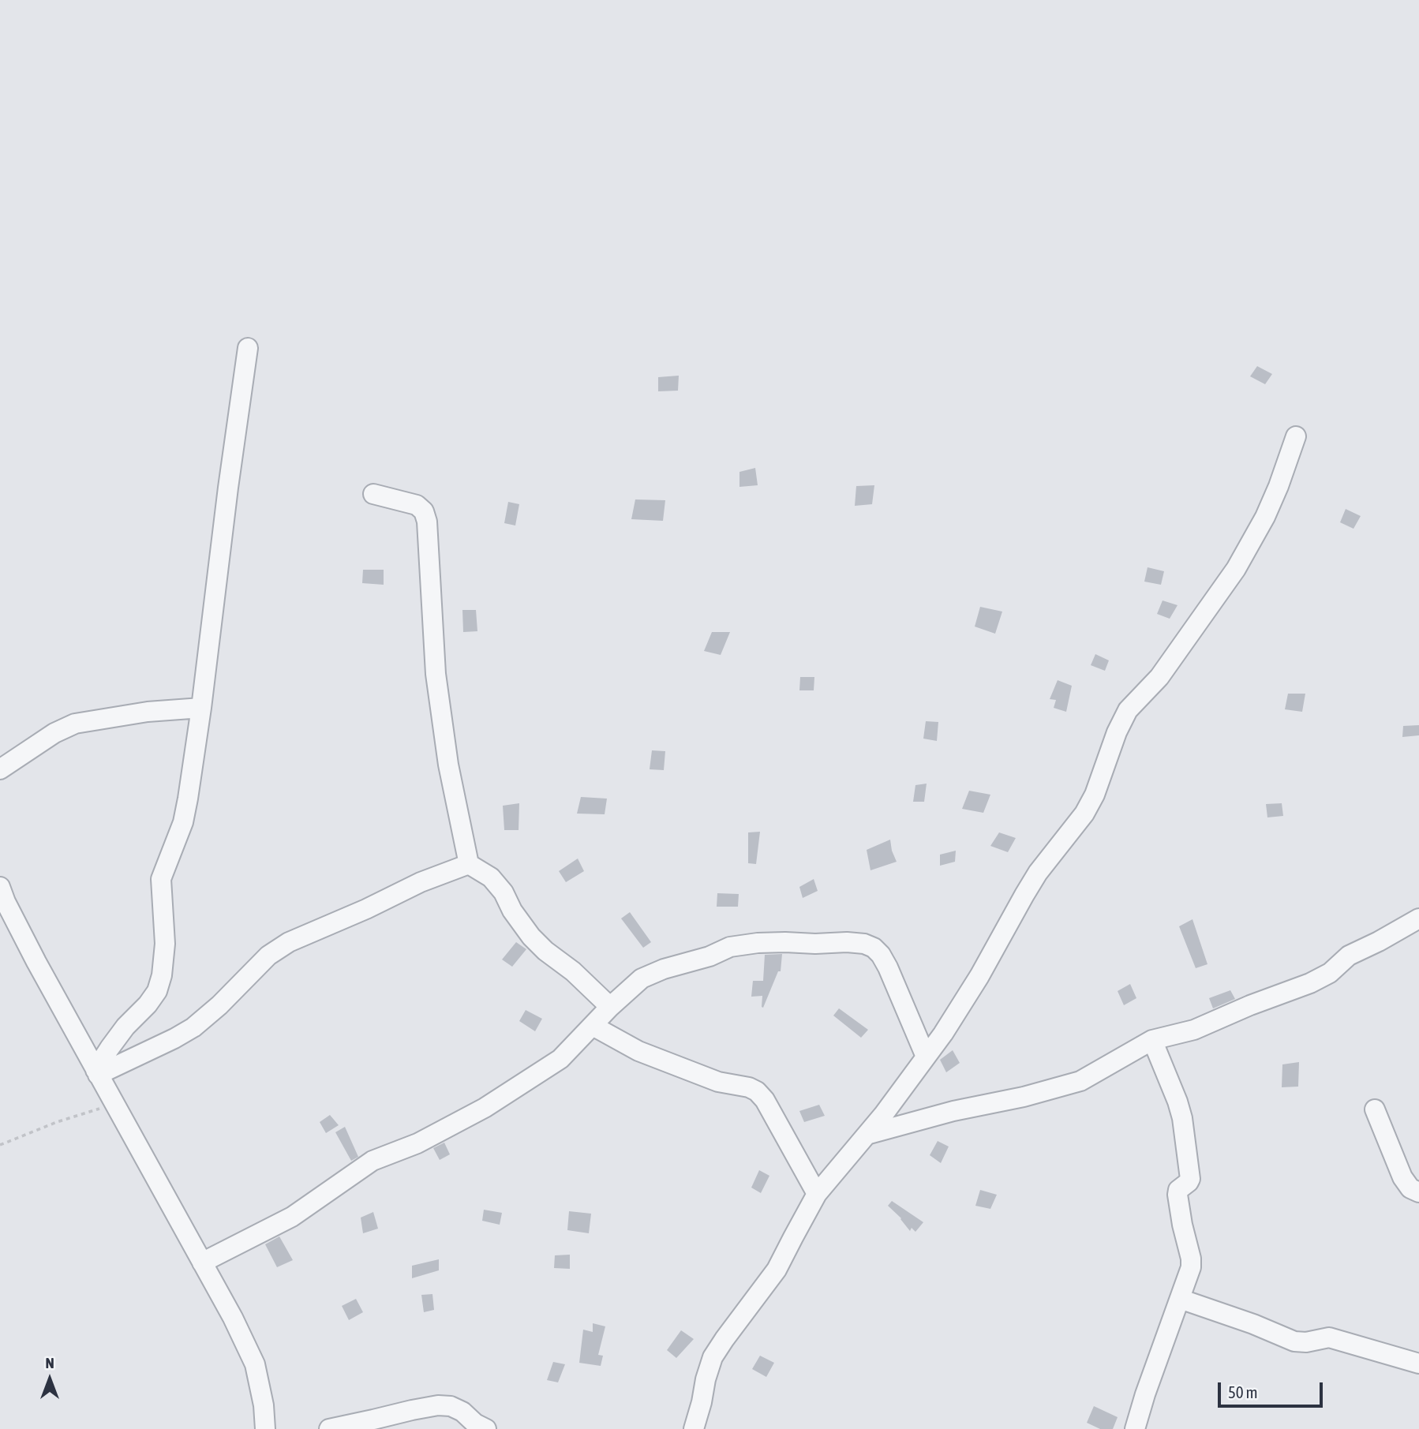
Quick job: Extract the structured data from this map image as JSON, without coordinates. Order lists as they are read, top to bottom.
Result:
{
  "scale_bar": "50 m",
  "north": "top"
}
